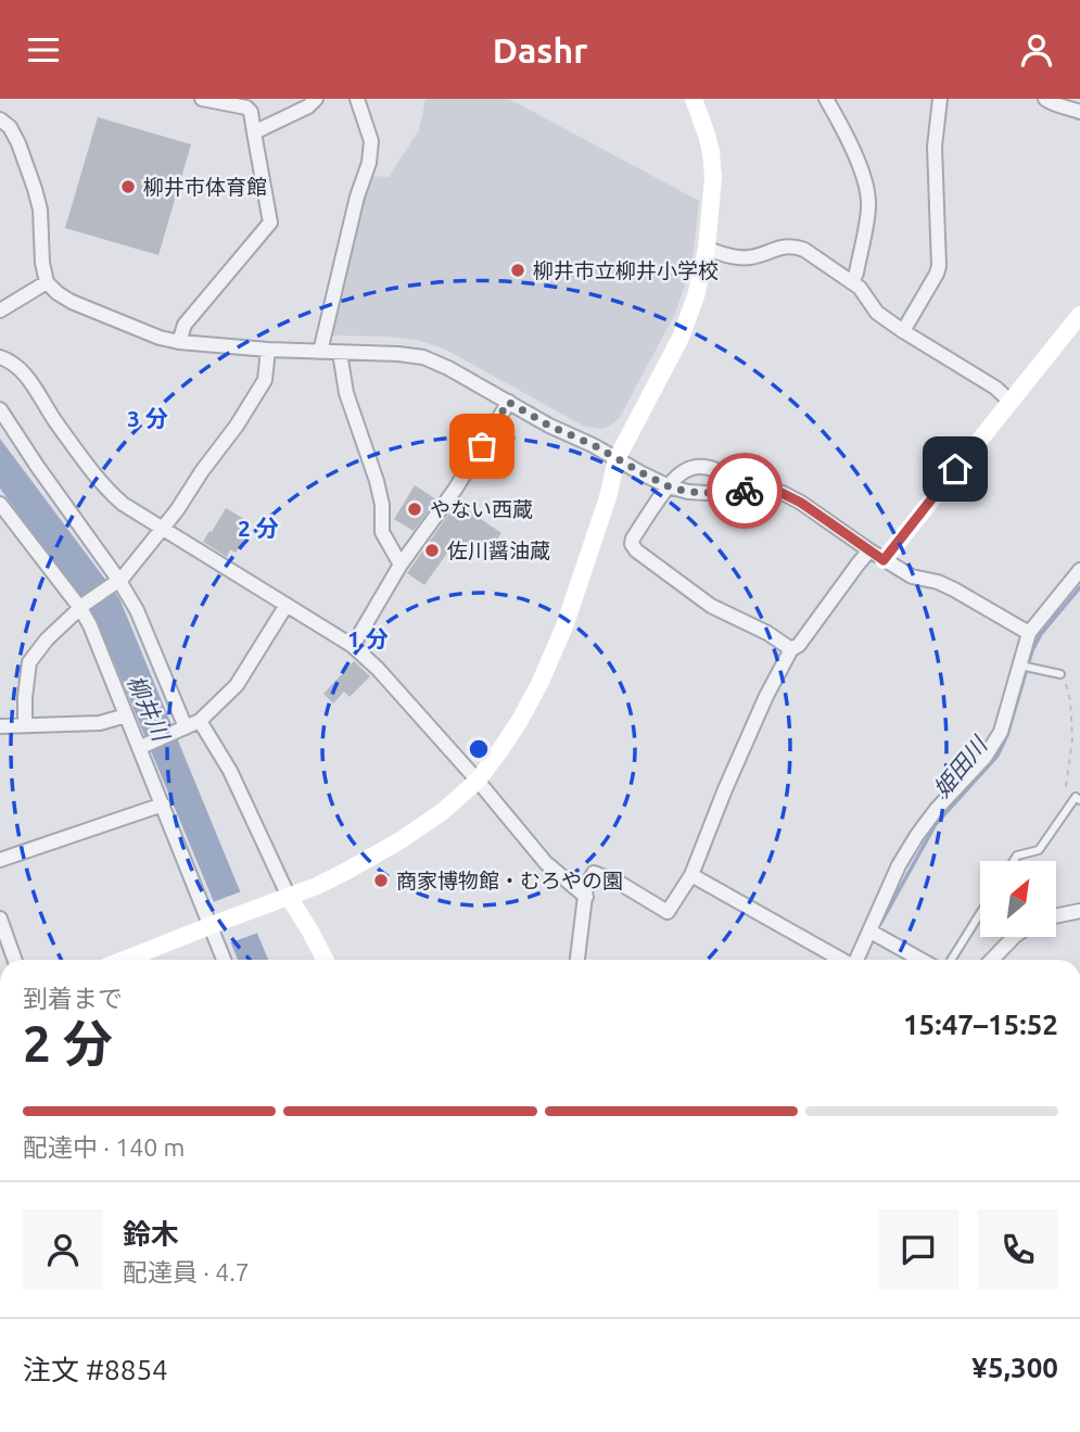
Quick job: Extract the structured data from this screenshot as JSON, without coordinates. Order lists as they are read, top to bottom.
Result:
{
  "water": ["柳井川", "姫田川"],
  "places": [
    "柳井市体育館",
    "柳井市立柳井小学校",
    "やない西蔵",
    "佐川醤油蔵",
    "商家博物館・むろやの園"
  ],
  "north": "top right",
  "page": {
    "header": "Dashr",
    "heading": ["2 分", "到着まで", "15:47–15:52"],
    "panel": [
      "鈴木",
      "配達員 · 4.7",
      "注文 #8854",
      "¥5,300"
    ],
    "bar": "配達中 · 140 m"
  },
  "rings": ["3 分", "2 分", "1 分"]
}
